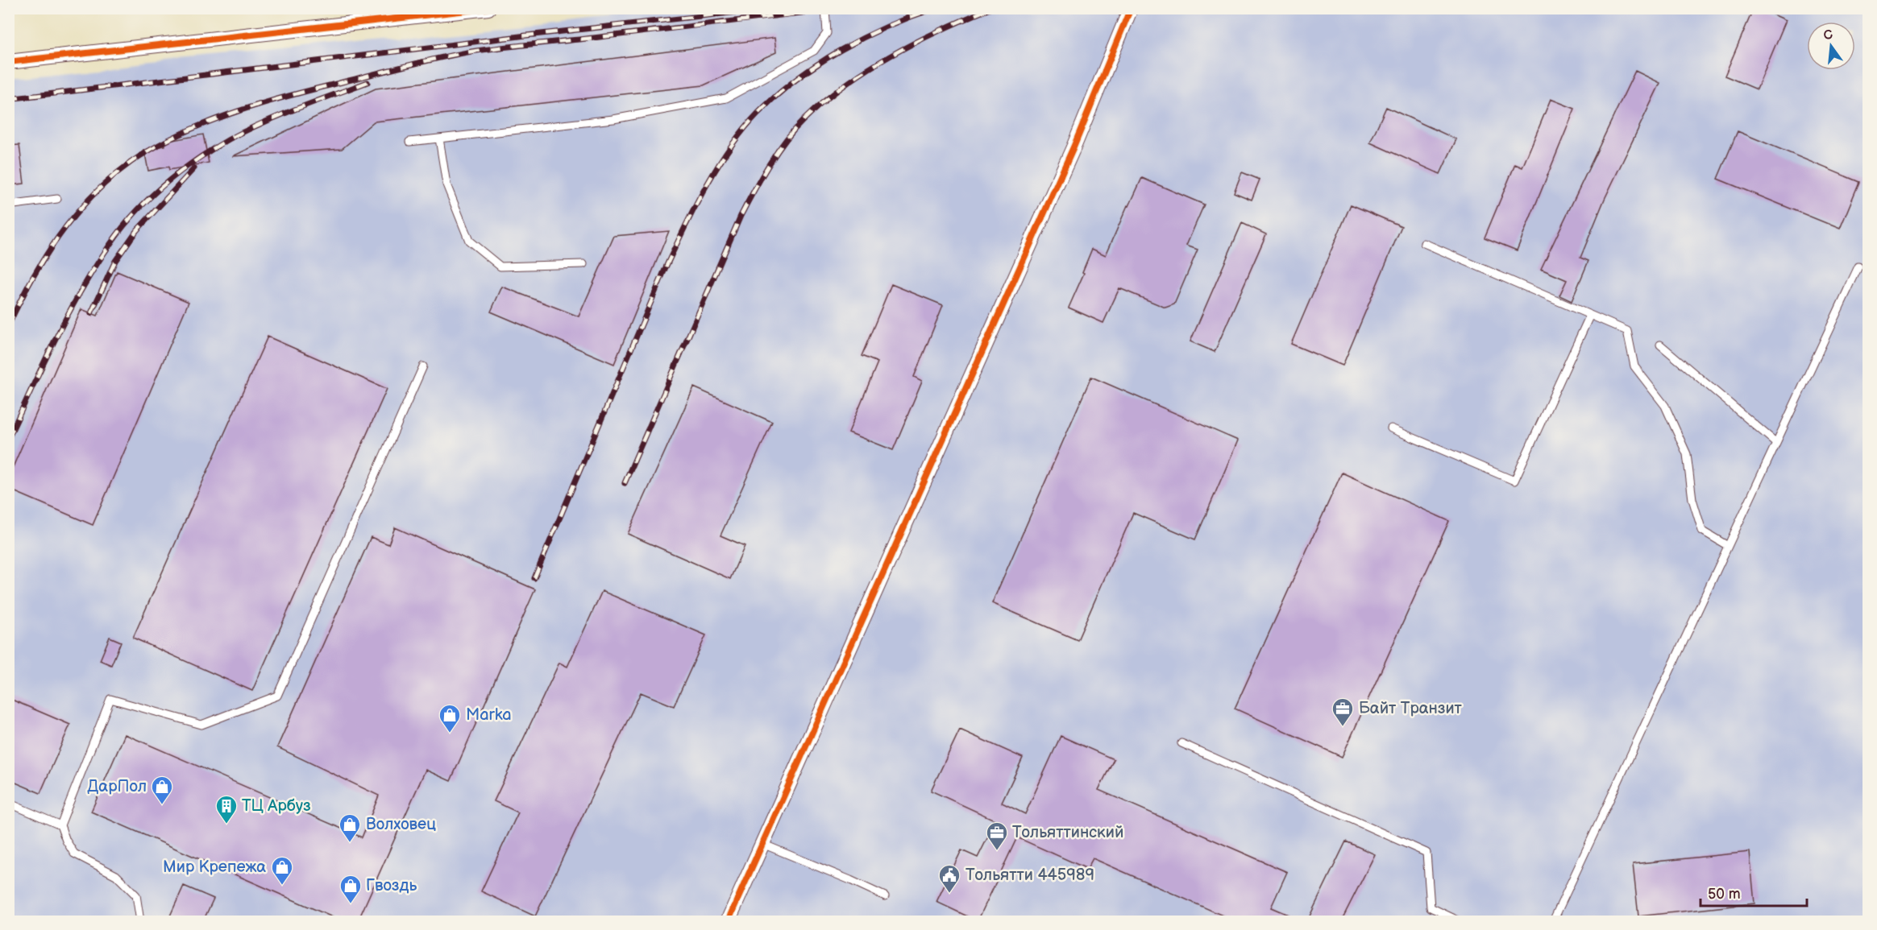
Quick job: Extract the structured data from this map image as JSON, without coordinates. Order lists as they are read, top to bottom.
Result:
{
  "places": {
    "office": ["Байт Транзит", "Тольяттинский"],
    "shop": [
      "Marka",
      "ДарПол",
      "Волховец",
      "Мир Крепежа",
      "Гвоздь"
    ],
    "building": ["ТЦ Арбуз"],
    "public building": ["Тольятти 445989"]
  },
  "scale_bar": "50 m",
  "north": "top"
}
